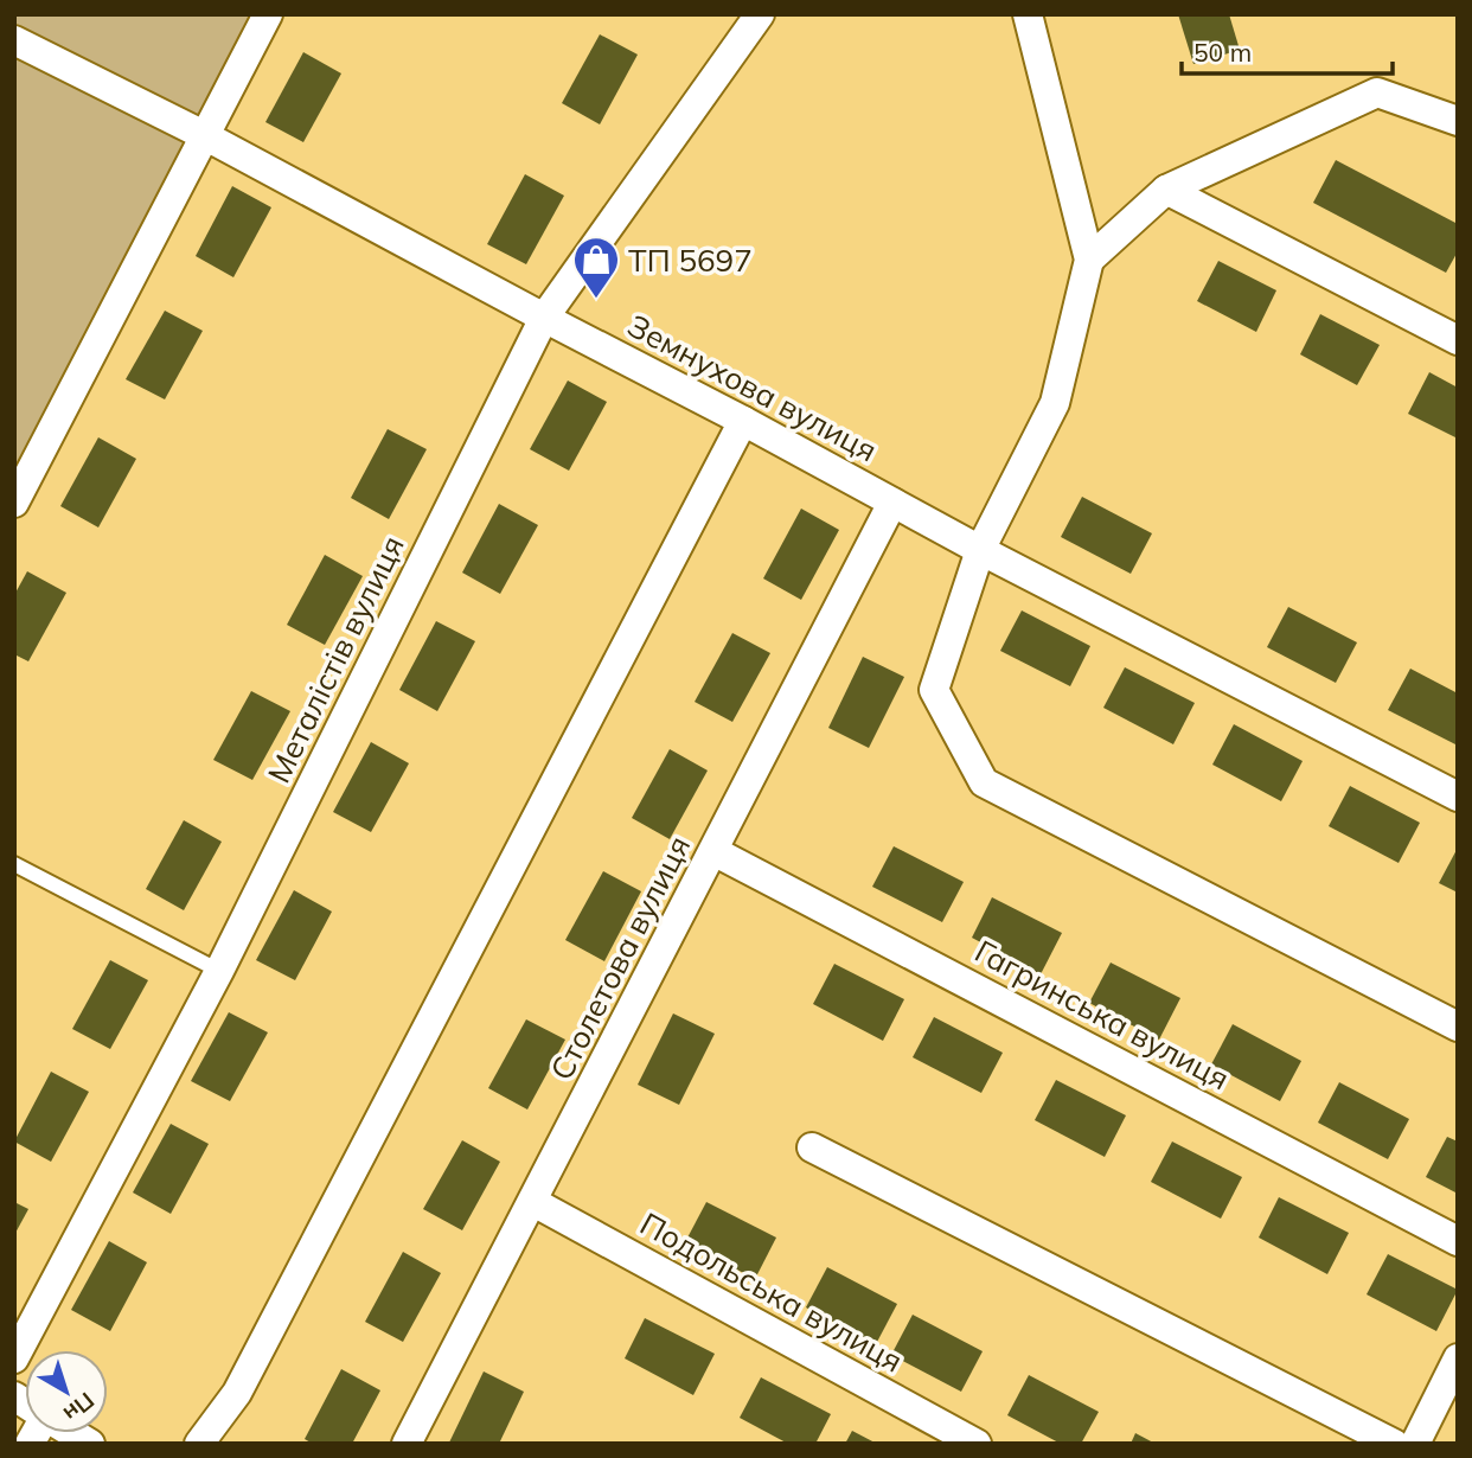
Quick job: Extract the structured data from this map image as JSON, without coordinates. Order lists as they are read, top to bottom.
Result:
{
  "streets": {
    "street": [
      "Земнухова вулиця",
      "Металістів вулиця",
      "Столетова вулиця",
      "Гагринська вулиця",
      "Подольська вулиця"
    ]
  },
  "crossings": [
    ["Земнухова вулиця", "Металістів вулиця"],
    ["Земнухова вулиця", "Столетова вулиця"],
    ["Столетова вулиця", "Гагринська вулиця"],
    ["Столетова вулиця", "Подольська вулиця"]
  ],
  "places": {
    "shop": ["ТП 5697"]
  },
  "scale_bar": "50 m",
  "north": "bottom right"
}
